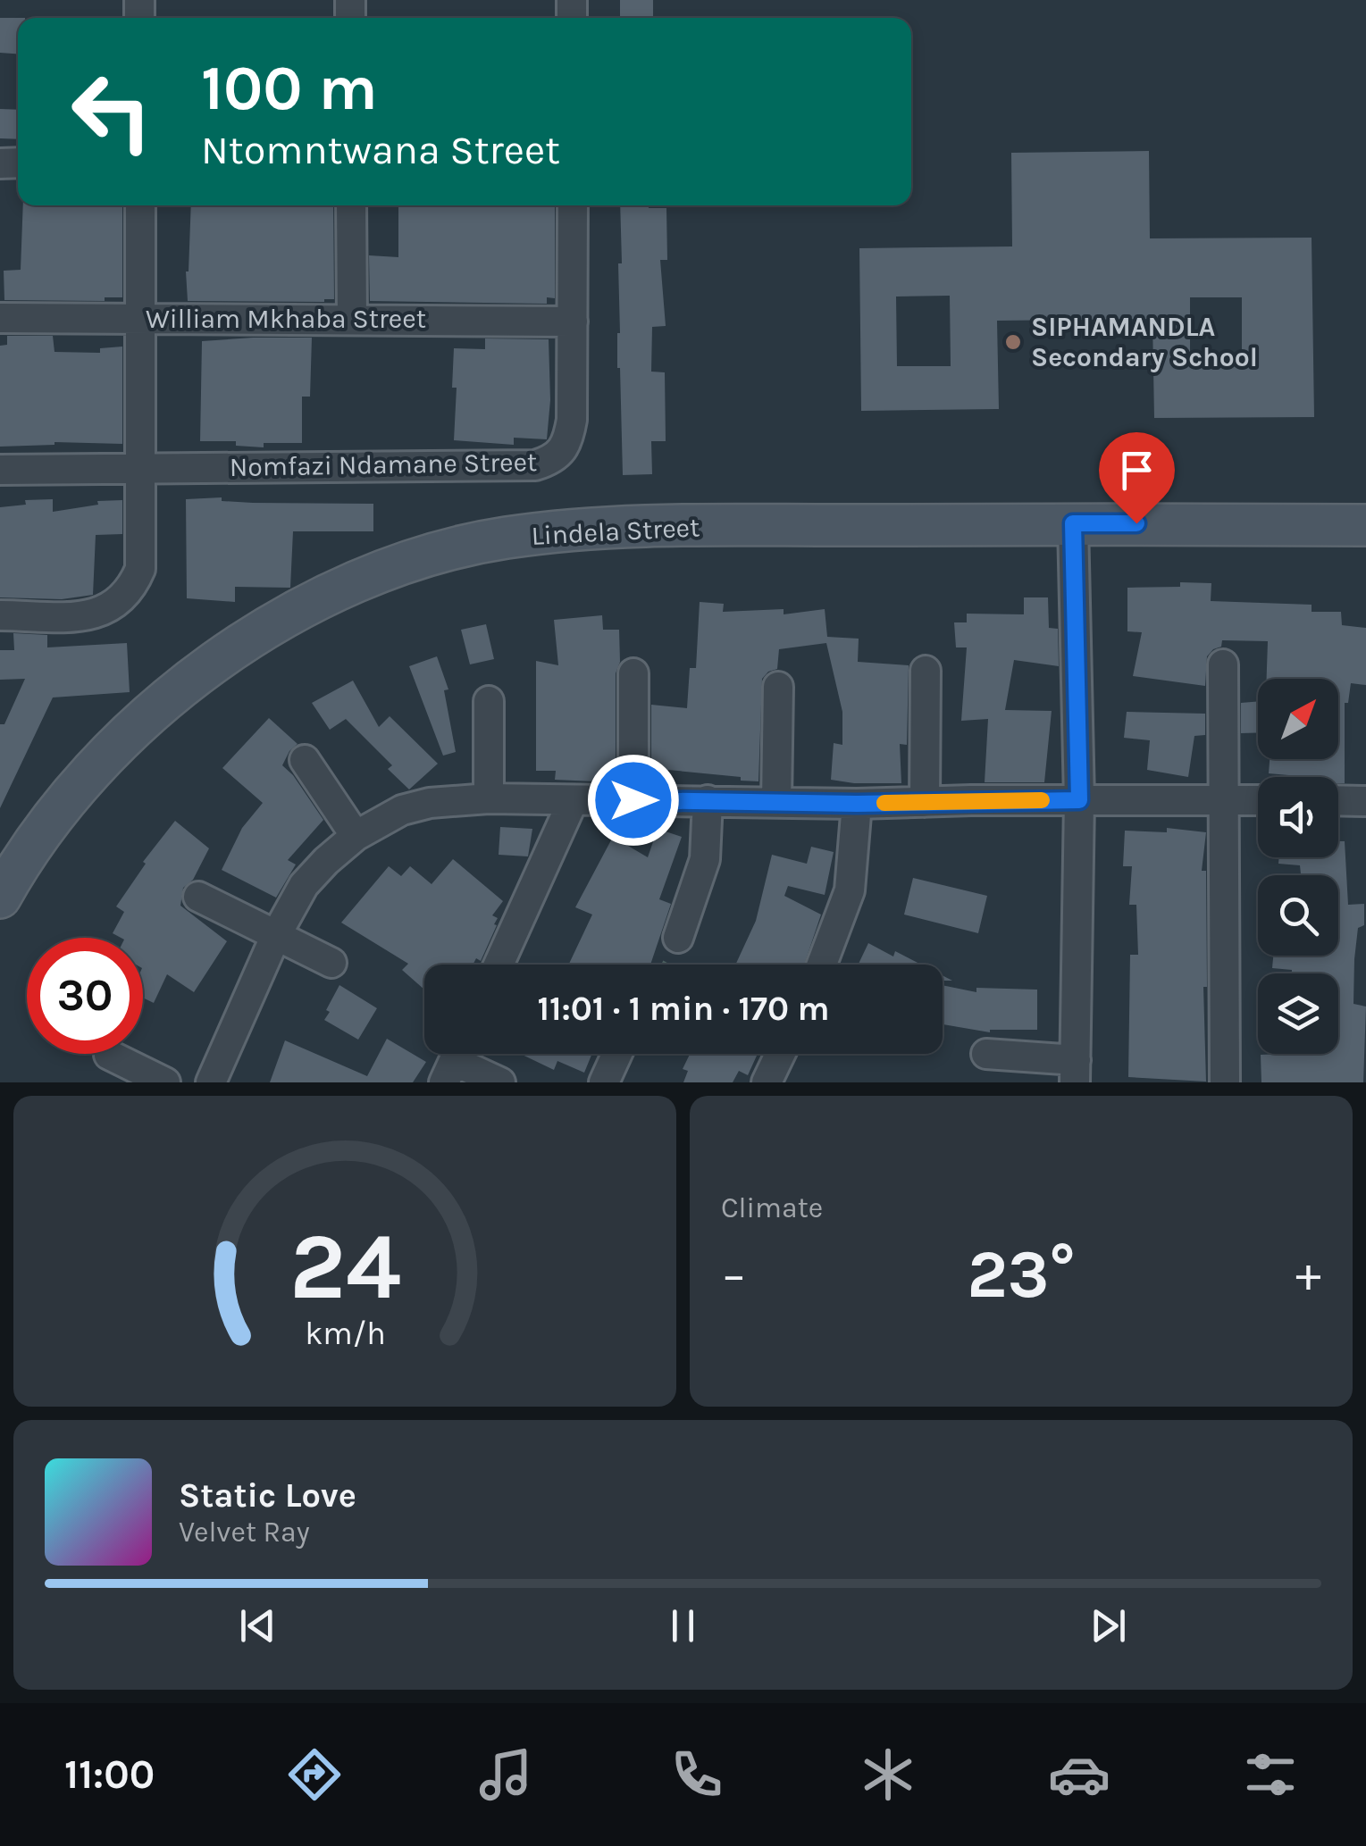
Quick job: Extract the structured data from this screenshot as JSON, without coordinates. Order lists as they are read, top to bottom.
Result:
{
  "streets": {
    "street": ["William Mkhaba Street", "Nomfazi Ndamane Street", "Lindela Street"]
  },
  "crossings": [
    ["William Mkhaba Street", "Nomfazi Ndamane Street"]
  ],
  "places": ["SIPHAMANDLA Secondary School"],
  "north": "top right",
  "page": {
    "turn": ["100 m", "Ntomntwana Street"],
    "limit": "30",
    "trip": "11:01 · 1 min · 170 m",
    "tile": "Climate",
    "heat": ["−", "23°", "+"],
    "song": ["Static Love", "Velvet Ray"],
    "tabs": "11:00",
    "gauge": ["24", "km/h"]
  }
}
